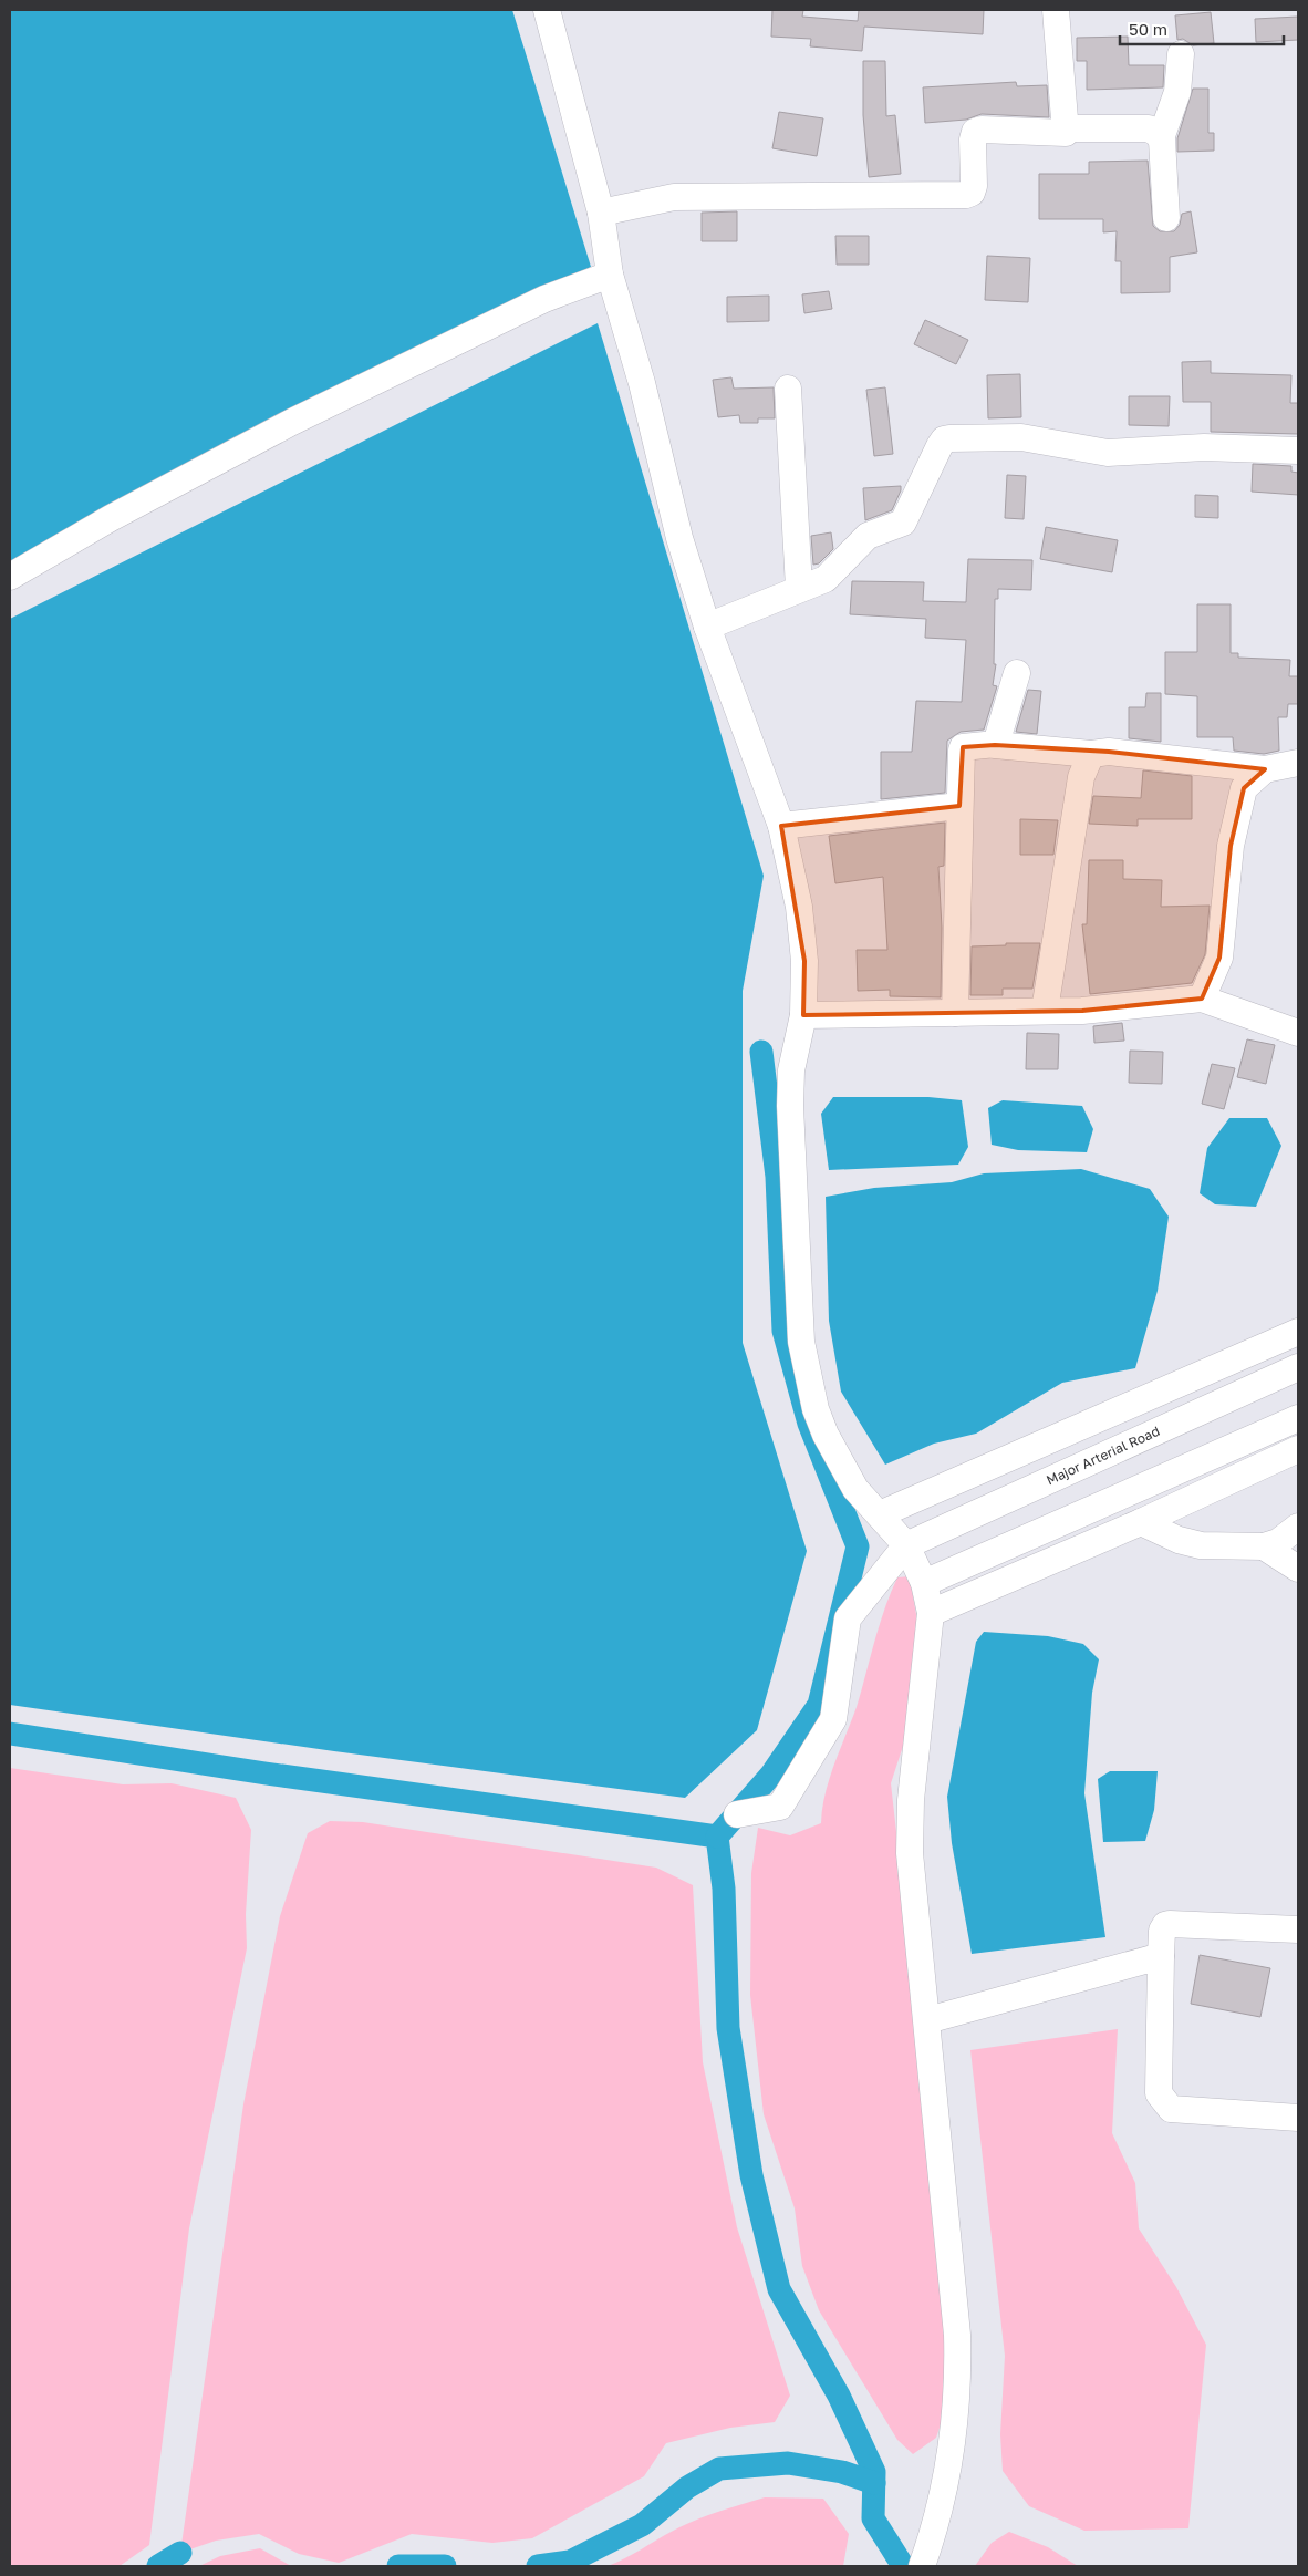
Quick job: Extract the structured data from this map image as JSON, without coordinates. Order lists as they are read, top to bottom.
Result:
{
  "streets": {
    "street": ["Major Arterial Road"]
  },
  "scale_bar": "50 m"
}
